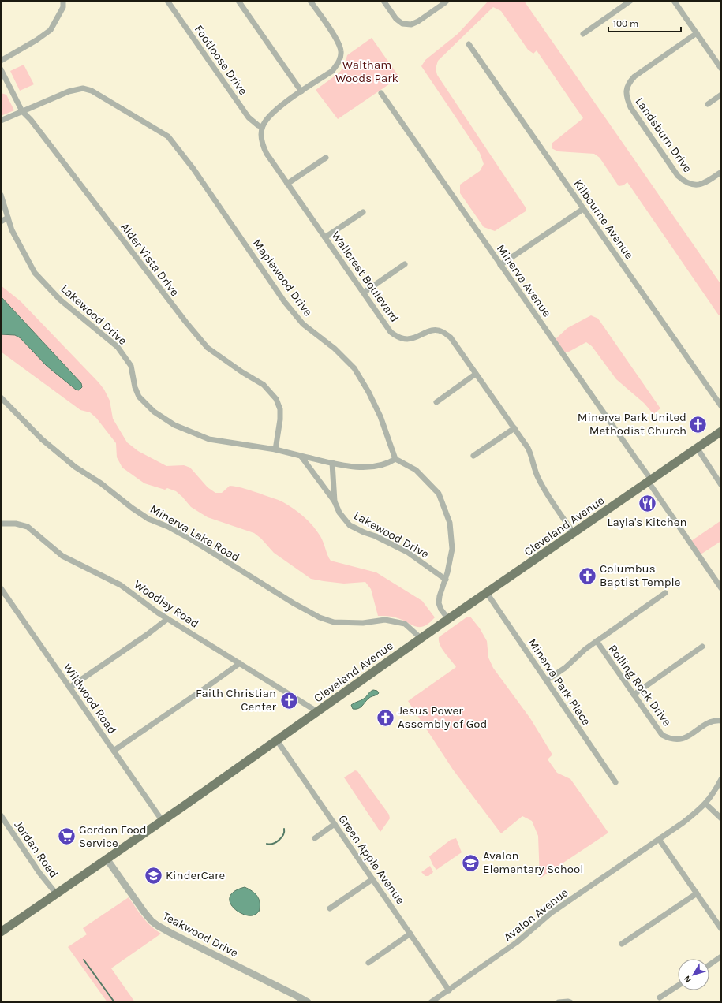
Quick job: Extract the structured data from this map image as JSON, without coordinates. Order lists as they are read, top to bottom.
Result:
{
  "streets": {
    "main road": ["Cleveland Avenue"],
    "street": [
      "Footloose Drive",
      "Landsburn Drive",
      "Kilbourne Avenue",
      "Alder Vista Drive",
      "Wallcrest Boulevard",
      "Maplewood Drive",
      "Minerva Avenue",
      "Lakewood Drive",
      "Minerva Lake Road",
      "Woodley Road",
      "Minerva Park Place",
      "Rolling Rock Drive",
      "Wildwood Road",
      "Jordan Road",
      "Green Apple Avenue",
      "Avalon Avenue",
      "Teakwood Drive"
    ]
  },
  "crossings": [
    ["Footloose Drive", "Wallcrest Boulevard"],
    ["Alder Vista Drive", "Maplewood Drive"],
    ["Alder Vista Drive", "Lakewood Drive"],
    ["Wallcrest Boulevard", "Cleveland Avenue"],
    ["Minerva Avenue", "Cleveland Avenue"],
    ["Cleveland Avenue", "Minerva Lake Road"],
    ["Cleveland Avenue", "Woodley Road"],
    ["Cleveland Avenue", "Minerva Park Place"],
    ["Cleveland Avenue", "Wildwood Road"],
    ["Cleveland Avenue", "Jordan Road"],
    ["Cleveland Avenue", "Green Apple Avenue"],
    ["Cleveland Avenue", "Teakwood Drive"],
    ["Green Apple Avenue", "Avalon Avenue"]
  ],
  "parks": ["Waltham Woods Park"],
  "places": {
    "church": [
      "Minerva Park United Methodist Church",
      "Columbus Baptist Temple",
      "Faith Christian Center",
      "Jesus Power Assembly of God"
    ],
    "restaurant": ["Layla's Kitchen"],
    "supermarket": ["Gordon Food Service"],
    "school or university": ["Avalon Elementary School", "KinderCare"]
  },
  "scale_bar": "100 m",
  "north": "bottom left"
}
